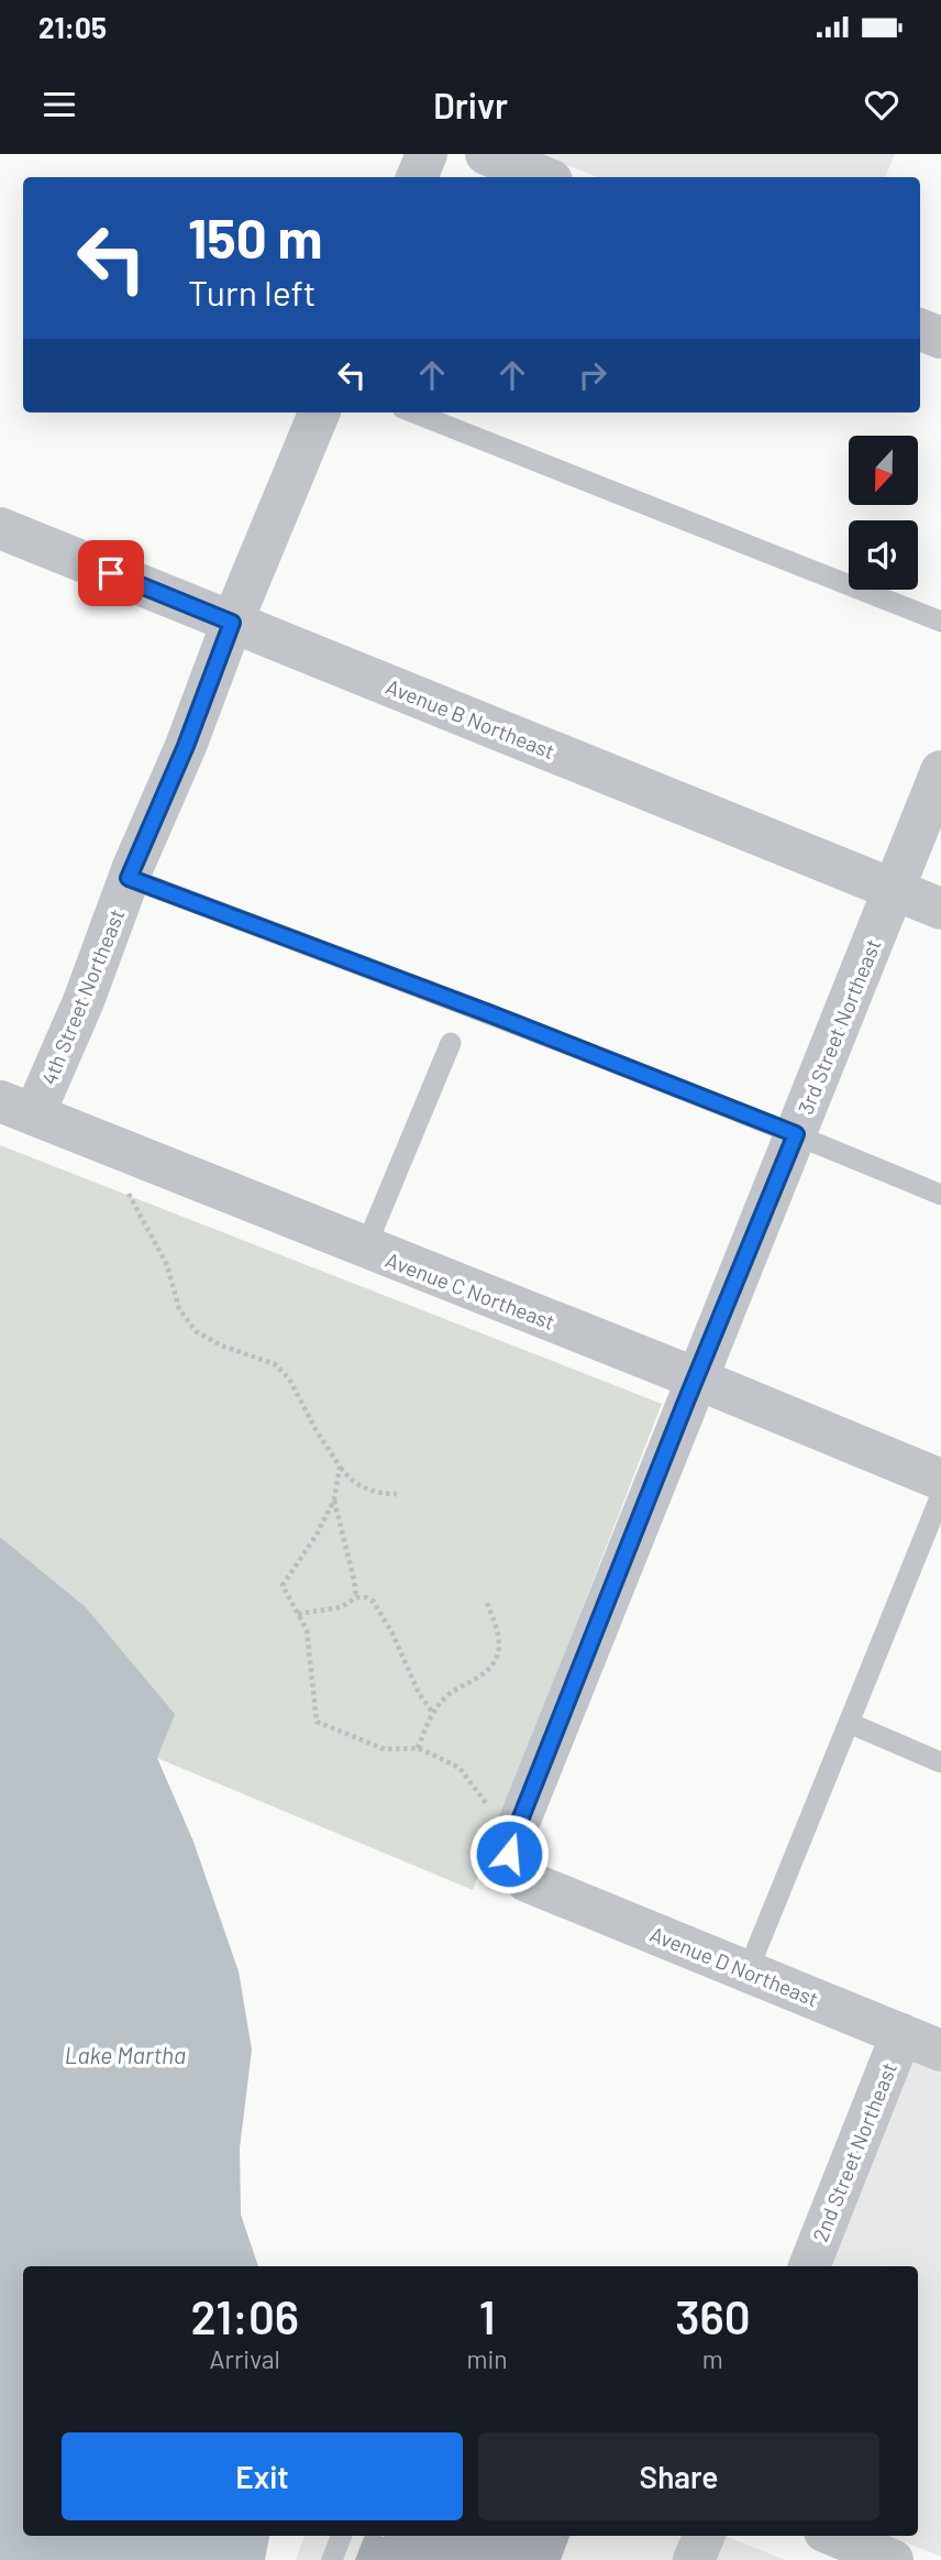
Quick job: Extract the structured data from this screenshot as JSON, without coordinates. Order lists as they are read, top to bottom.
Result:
{
  "streets": {
    "street": [
      "Avenue B Northeast",
      "4th Street Northeast",
      "3rd Street Northeast",
      "Avenue C Northeast",
      "Avenue D Northeast",
      "2nd Street Northeast"
    ]
  },
  "crossings": [
    ["Avenue B Northeast", "4th Street Northeast"],
    ["Avenue B Northeast", "3rd Street Northeast"],
    ["4th Street Northeast", "Avenue C Northeast"],
    ["3rd Street Northeast", "Avenue C Northeast"],
    ["3rd Street Northeast", "Avenue D Northeast"],
    ["Avenue D Northeast", "2nd Street Northeast"]
  ],
  "water": ["Lake Martha"],
  "north": "bottom",
  "page": {
    "status": "21:05",
    "header": "Drivr",
    "turn": ["150 m", "Turn left"],
    "eta": [
      "21:06",
      "Arrival",
      "1",
      "min",
      "360",
      "m"
    ],
    "buttons": ["Exit", "Share"]
  }
}
